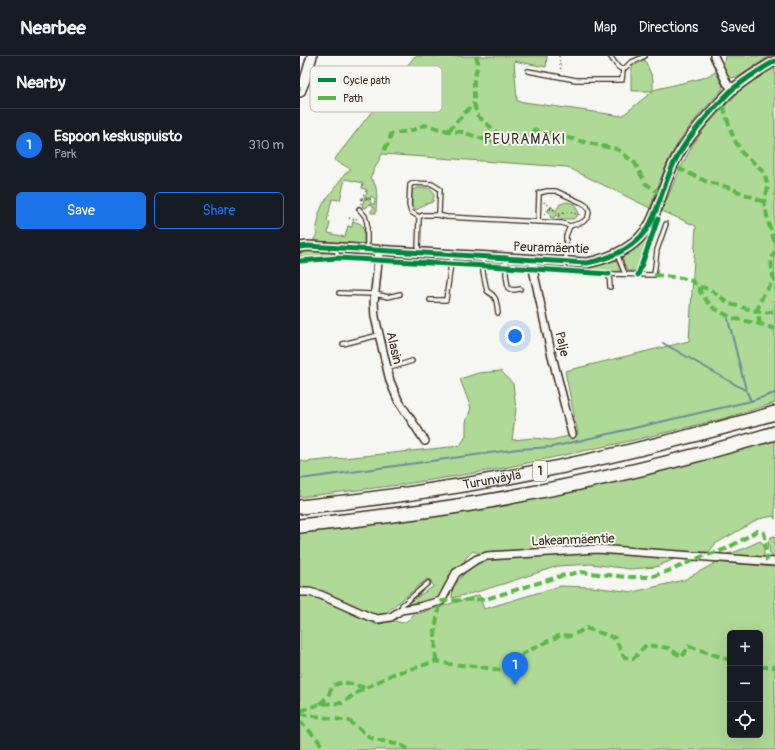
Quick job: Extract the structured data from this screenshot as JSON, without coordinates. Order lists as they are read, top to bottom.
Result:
{
  "streets": {
    "highway": ["1", "Turunväylä"],
    "street": [
      "Peuramäentie",
      "Palje",
      "Alasin",
      "Lakeanmäentie"
    ]
  },
  "crossings": [
    ["Peuramäentie", "Palje"],
    ["Peuramäentie", "Alasin"]
  ],
  "districts": ["PEURAMÄKI"],
  "legend": ["Cycle path", "Path"],
  "page": {
    "header": "Nearbee",
    "nav": ["Map", "Directions", "Saved"],
    "heading": "Nearby",
    "list": [
      {
        "mark": "1",
        "name": "Espoon keskuspuisto",
        "note": "Park",
        "value": "310 m"
      }
    ],
    "buttons": ["Save", "Share"],
    "map_buttons": ["+", "−"],
    "pins": "1"
  }
}
